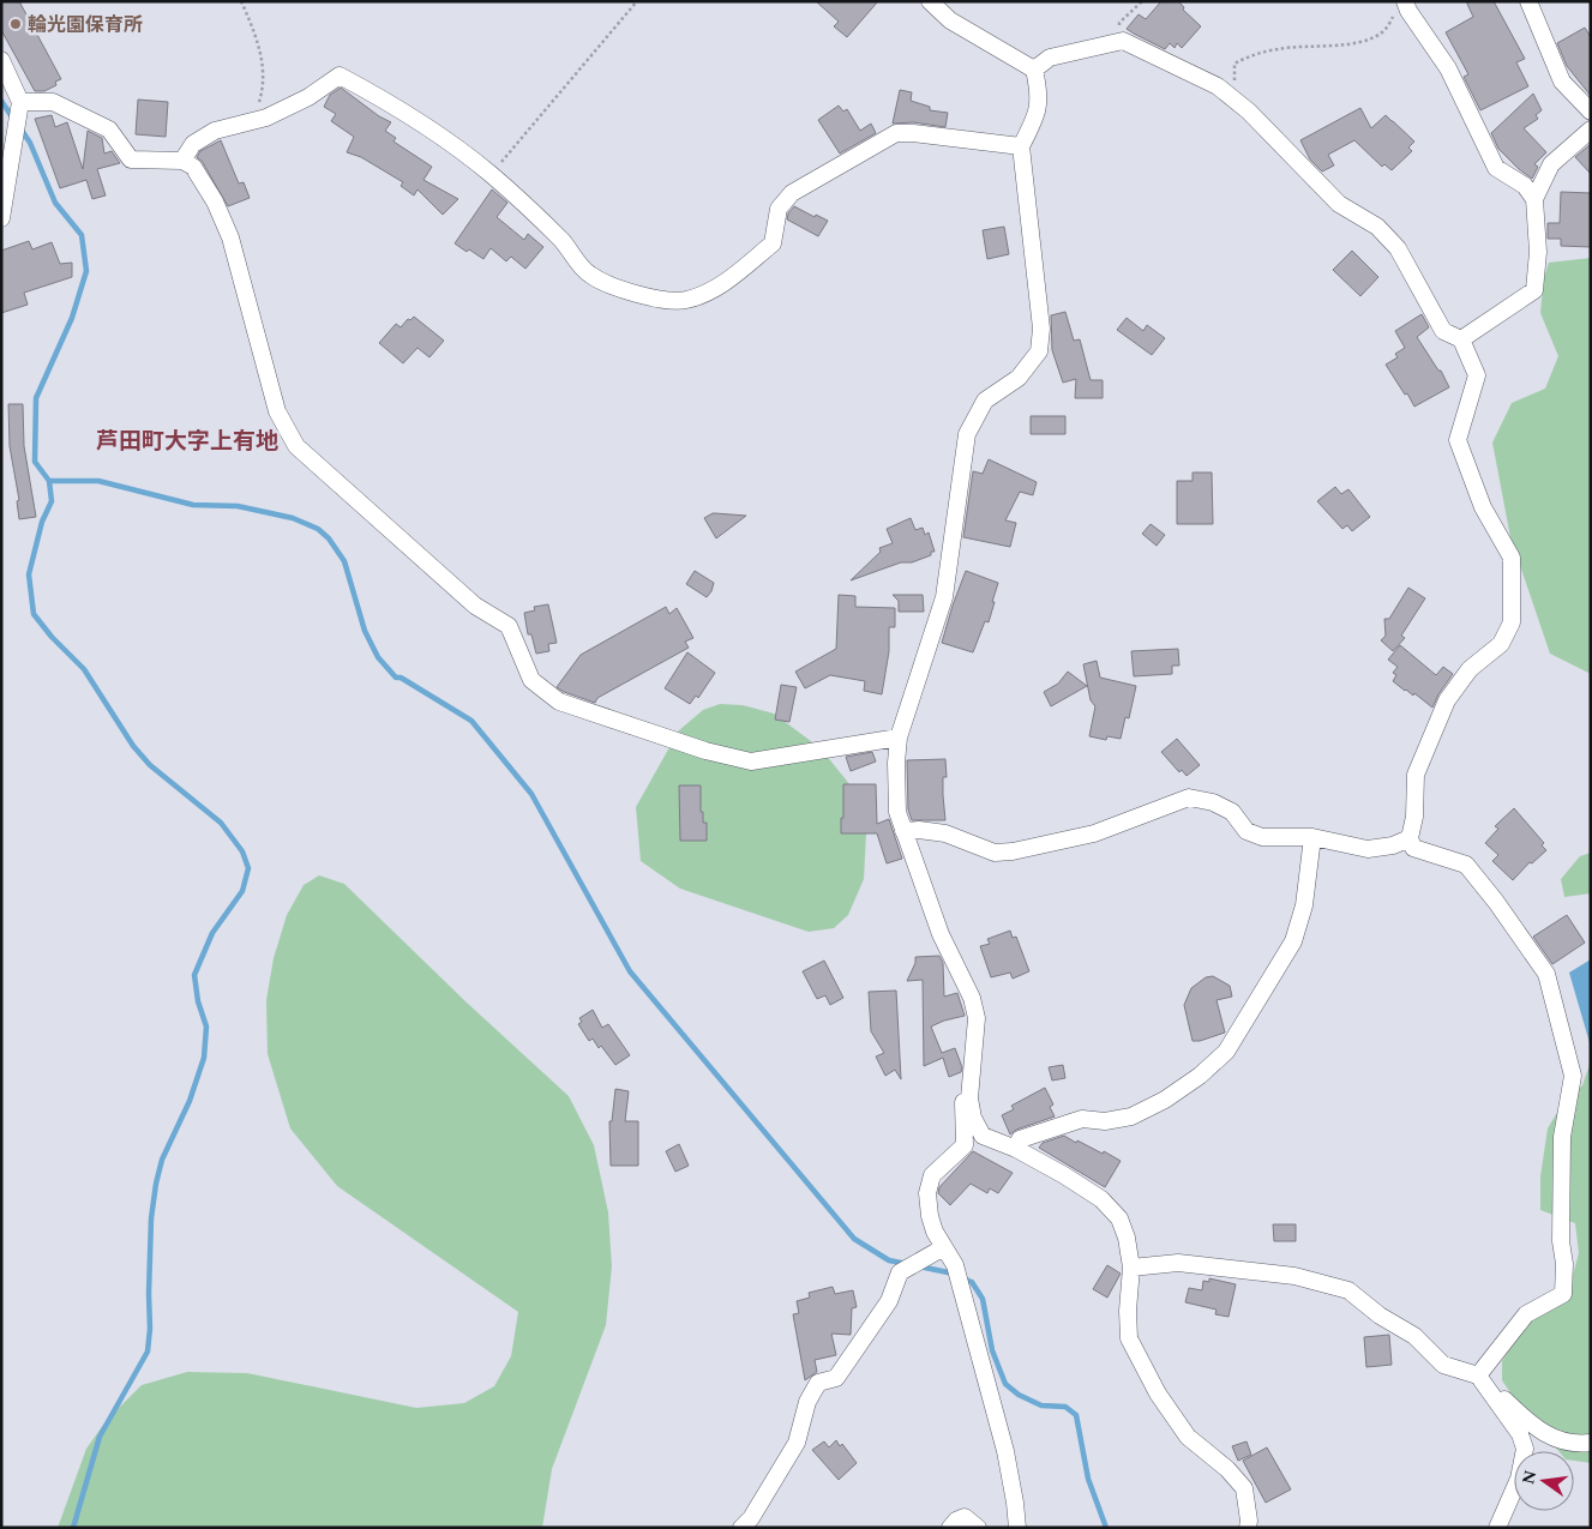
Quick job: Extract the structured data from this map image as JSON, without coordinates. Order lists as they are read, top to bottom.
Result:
{
  "districts": ["芦田町大字上有地"],
  "places": ["輪光園保育所"],
  "north": "left"
}
